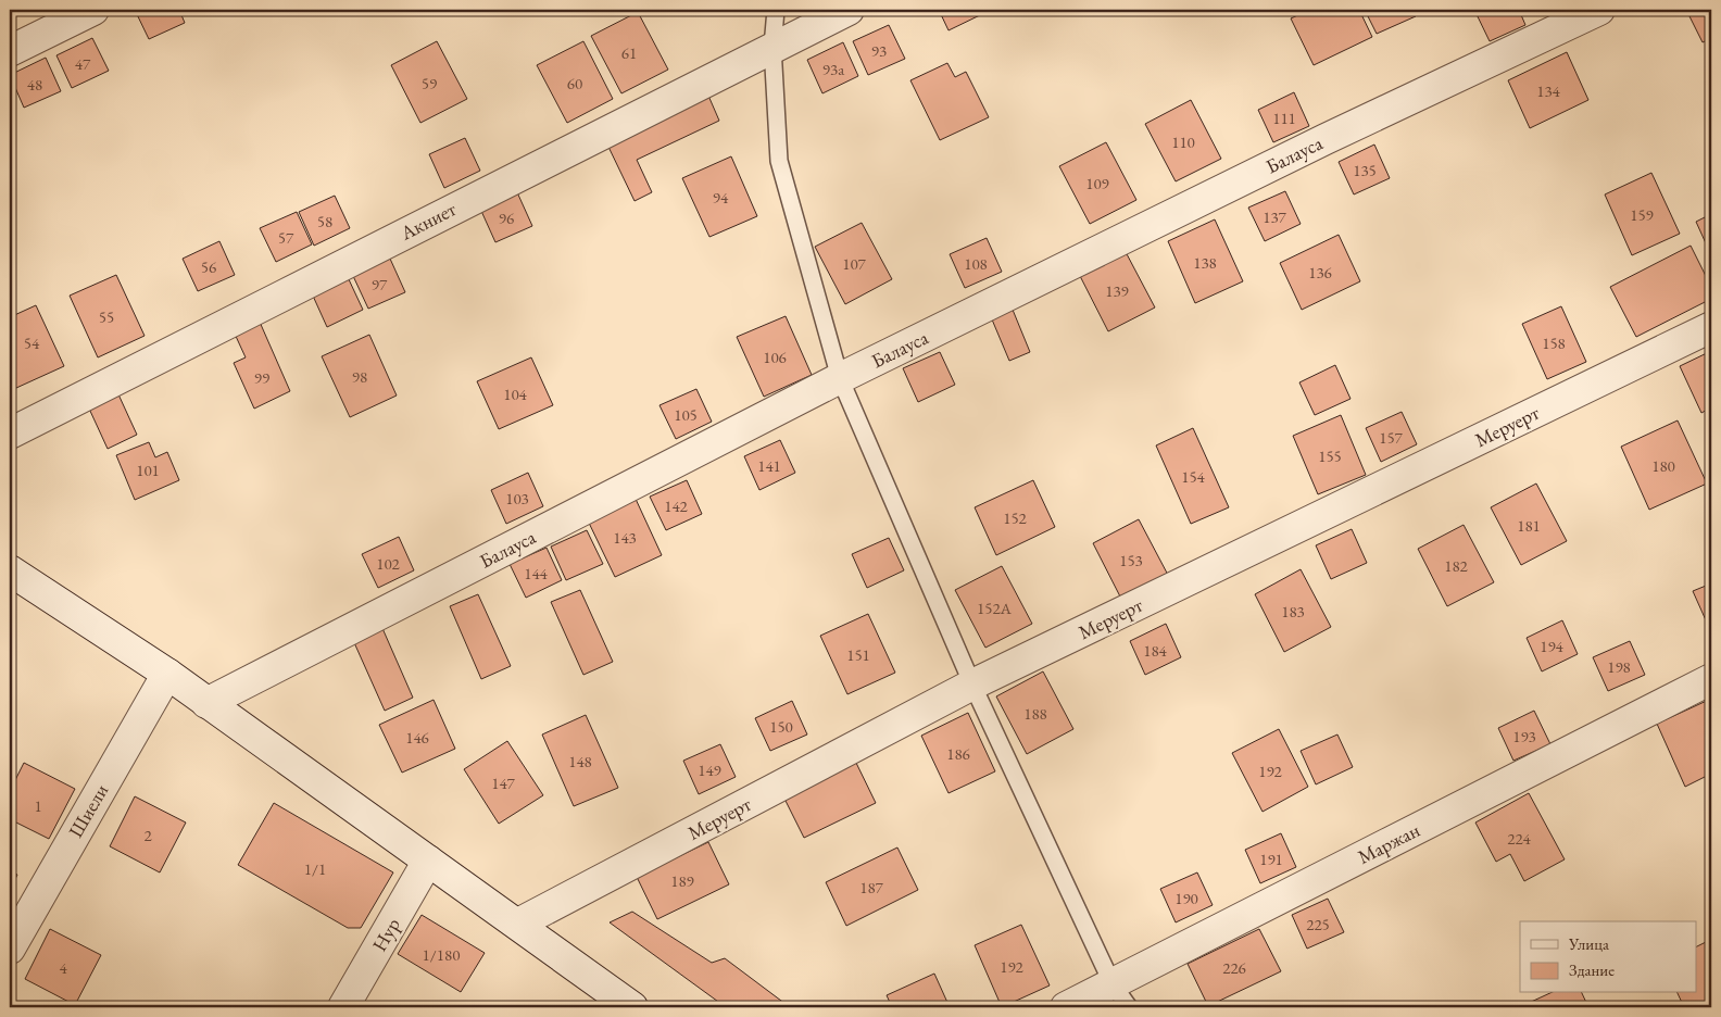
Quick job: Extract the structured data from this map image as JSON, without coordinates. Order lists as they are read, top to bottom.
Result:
{
  "streets": {
    "street": [
      "Балауса",
      "Акниет",
      "Меруерт",
      "Шиели",
      "Маржан",
      "Нур"
    ]
  },
  "house_numbers": [
    "93",
    "61",
    "47",
    "93а",
    "59",
    "60",
    "48",
    "134",
    "111",
    "110",
    "135",
    "109",
    "94",
    "159",
    "137",
    "96",
    "58",
    "57",
    "138",
    "107",
    "108",
    "56",
    "136",
    "97",
    "139",
    "55",
    "54",
    "158",
    "106",
    "98",
    "99",
    "104",
    "105",
    "157",
    "155",
    "141",
    "180",
    "101",
    "154",
    "103",
    "142",
    "152",
    "181",
    "143",
    "153",
    "102",
    "182",
    "144",
    "152А",
    "183",
    "194",
    "184",
    "151",
    "198",
    "188",
    "150",
    "193",
    "146",
    "186",
    "148",
    "149",
    "192",
    "147",
    "1",
    "2",
    "224",
    "191",
    "1/1",
    "189",
    "187",
    "190",
    "225",
    "1/180",
    "192",
    "4",
    "226"
  ],
  "legend": ["Улица", "Здание"]
}
